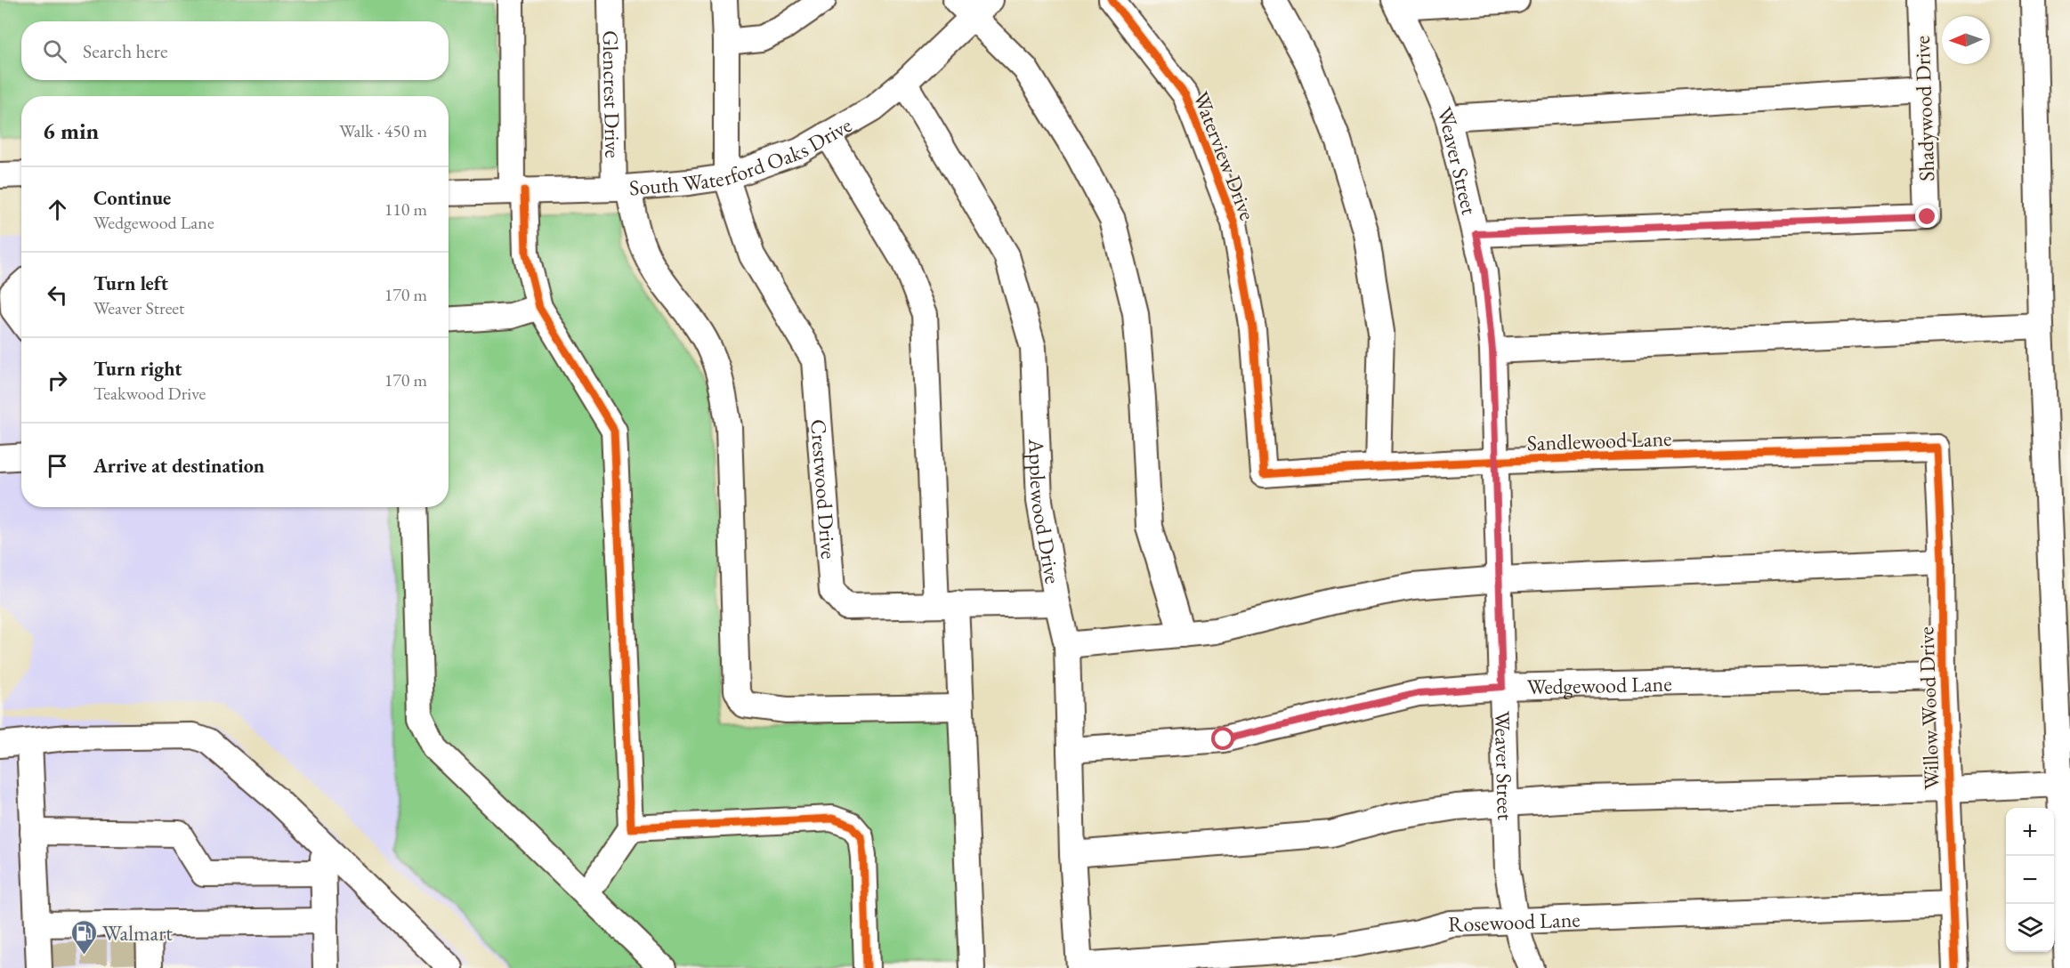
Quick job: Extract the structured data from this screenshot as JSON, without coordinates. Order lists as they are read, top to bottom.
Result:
{
  "streets": {
    "street": [
      "Glencrest Drive",
      "Shadywood Drive",
      "South Waterford Oaks Drive",
      "Waterview Drive",
      "Weaver Street",
      "Sandlewood Lane",
      "Crestwood Drive",
      "Applewood Drive",
      "Wedgewood Lane",
      "Willow Wood Drive",
      "Rosewood Lane"
    ]
  },
  "crossings": [
    ["Glencrest Drive", "South Waterford Oaks Drive"],
    ["Shadywood Drive", "Weaver Street"],
    ["South Waterford Oaks Drive", "Crestwood Drive"],
    ["South Waterford Oaks Drive", "Applewood Drive"],
    ["Waterview Drive", "Sandlewood Lane"],
    ["Weaver Street", "Sandlewood Lane"],
    ["Weaver Street", "Wedgewood Lane"],
    ["Weaver Street", "Rosewood Lane"],
    ["Sandlewood Lane", "Willow Wood Drive"],
    ["Crestwood Drive", "Applewood Drive"],
    ["Applewood Drive", "Wedgewood Lane"],
    ["Applewood Drive", "Rosewood Lane"],
    ["Wedgewood Lane", "Willow Wood Drive"],
    ["Willow Wood Drive", "Rosewood Lane"]
  ],
  "places": {
    "fuel station": ["Walmart"]
  },
  "north": "left",
  "page": {
    "search": "Search here",
    "heading": ["6 min", "Walk · 450 m"],
    "list": [
      ["Continue", "Wedgewood Lane", "110 m"],
      ["Turn left", "Weaver Street", "170 m"],
      ["Turn right", "Teakwood Drive", "170 m"],
      "Arrive at destination"
    ],
    "map_buttons": ["+", "−"]
  }
}
